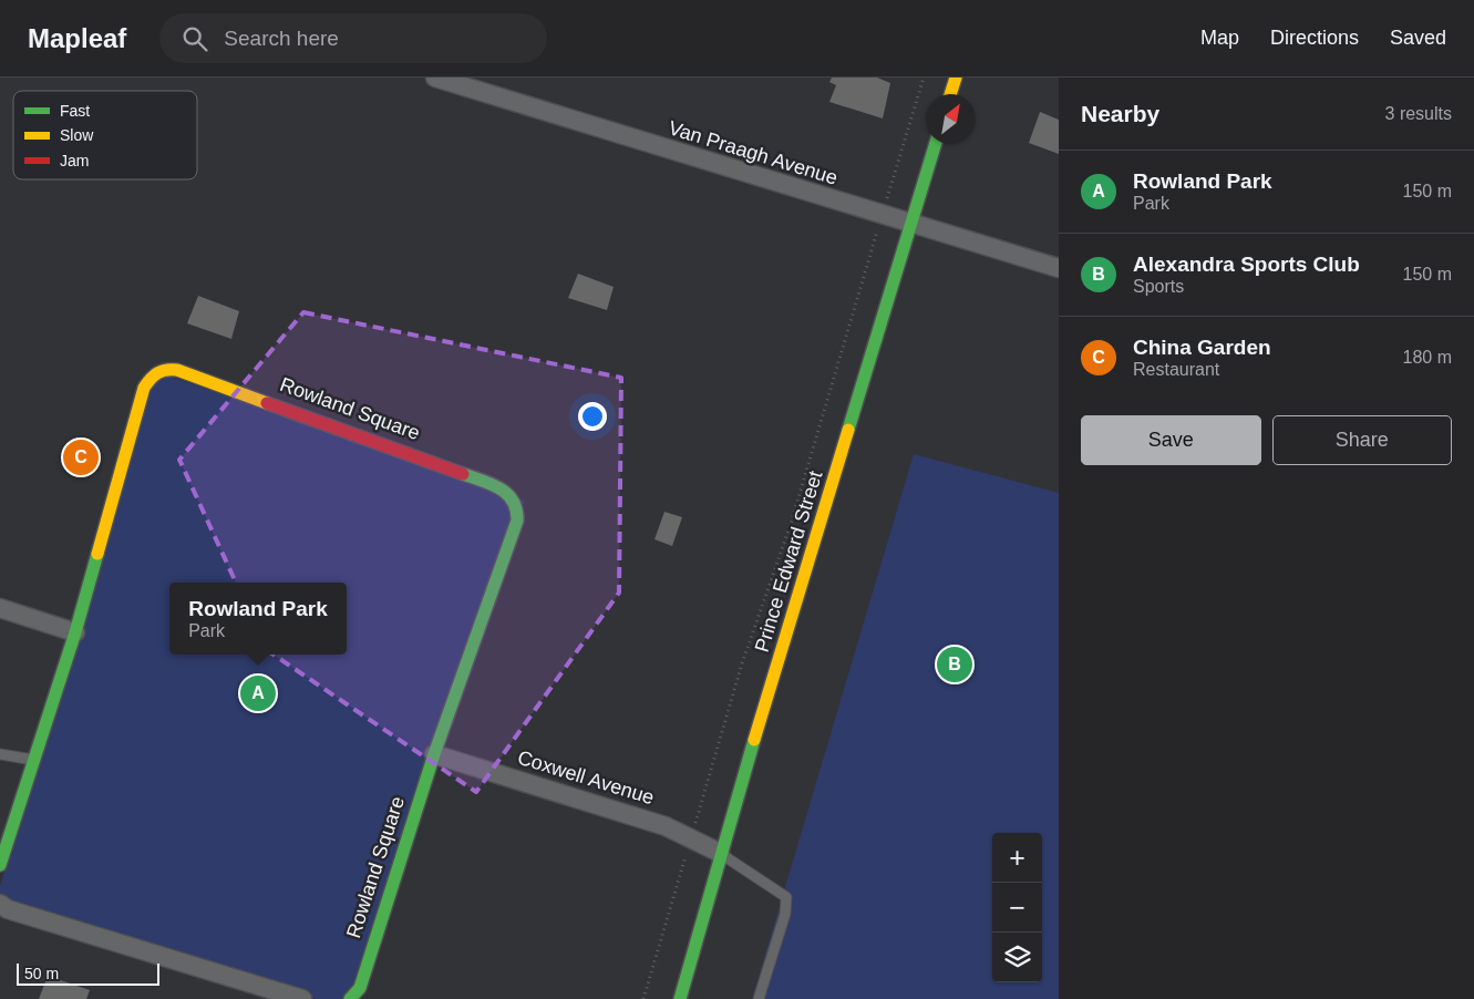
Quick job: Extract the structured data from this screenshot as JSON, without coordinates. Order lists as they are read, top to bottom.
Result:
{
  "streets": {
    "street": [
      "Van Praagh Avenue",
      "Rowland Square",
      "Prince Edward Street",
      "Coxwell Avenue"
    ]
  },
  "crossings": [
    ["Van Praagh Avenue", "Prince Edward Street"],
    ["Rowland Square", "Coxwell Avenue"],
    ["Prince Edward Street", "Coxwell Avenue"]
  ],
  "legend": ["Fast", "Slow", "Jam"],
  "scale_bar": "50 m",
  "north": "top right",
  "page": {
    "header": "Mapleaf",
    "search": "Search here",
    "nav": ["Map", "Directions", "Saved"],
    "heading": ["Nearby", "3 results"],
    "list": [
      {
        "mark": "A",
        "name": "Rowland Park",
        "note": "Park",
        "value": "150 m"
      },
      {
        "mark": "B",
        "name": "Alexandra Sports Club",
        "note": "Sports",
        "value": "150 m"
      },
      {
        "mark": "C",
        "name": "China Garden",
        "note": "Restaurant",
        "value": "180 m"
      }
    ],
    "buttons": ["Save", "Share"],
    "pins": ["C", "B", "A"],
    "popup": ["Rowland Park", "Park"],
    "map_buttons": ["+", "−"],
    "scale": "50 m"
  }
}
